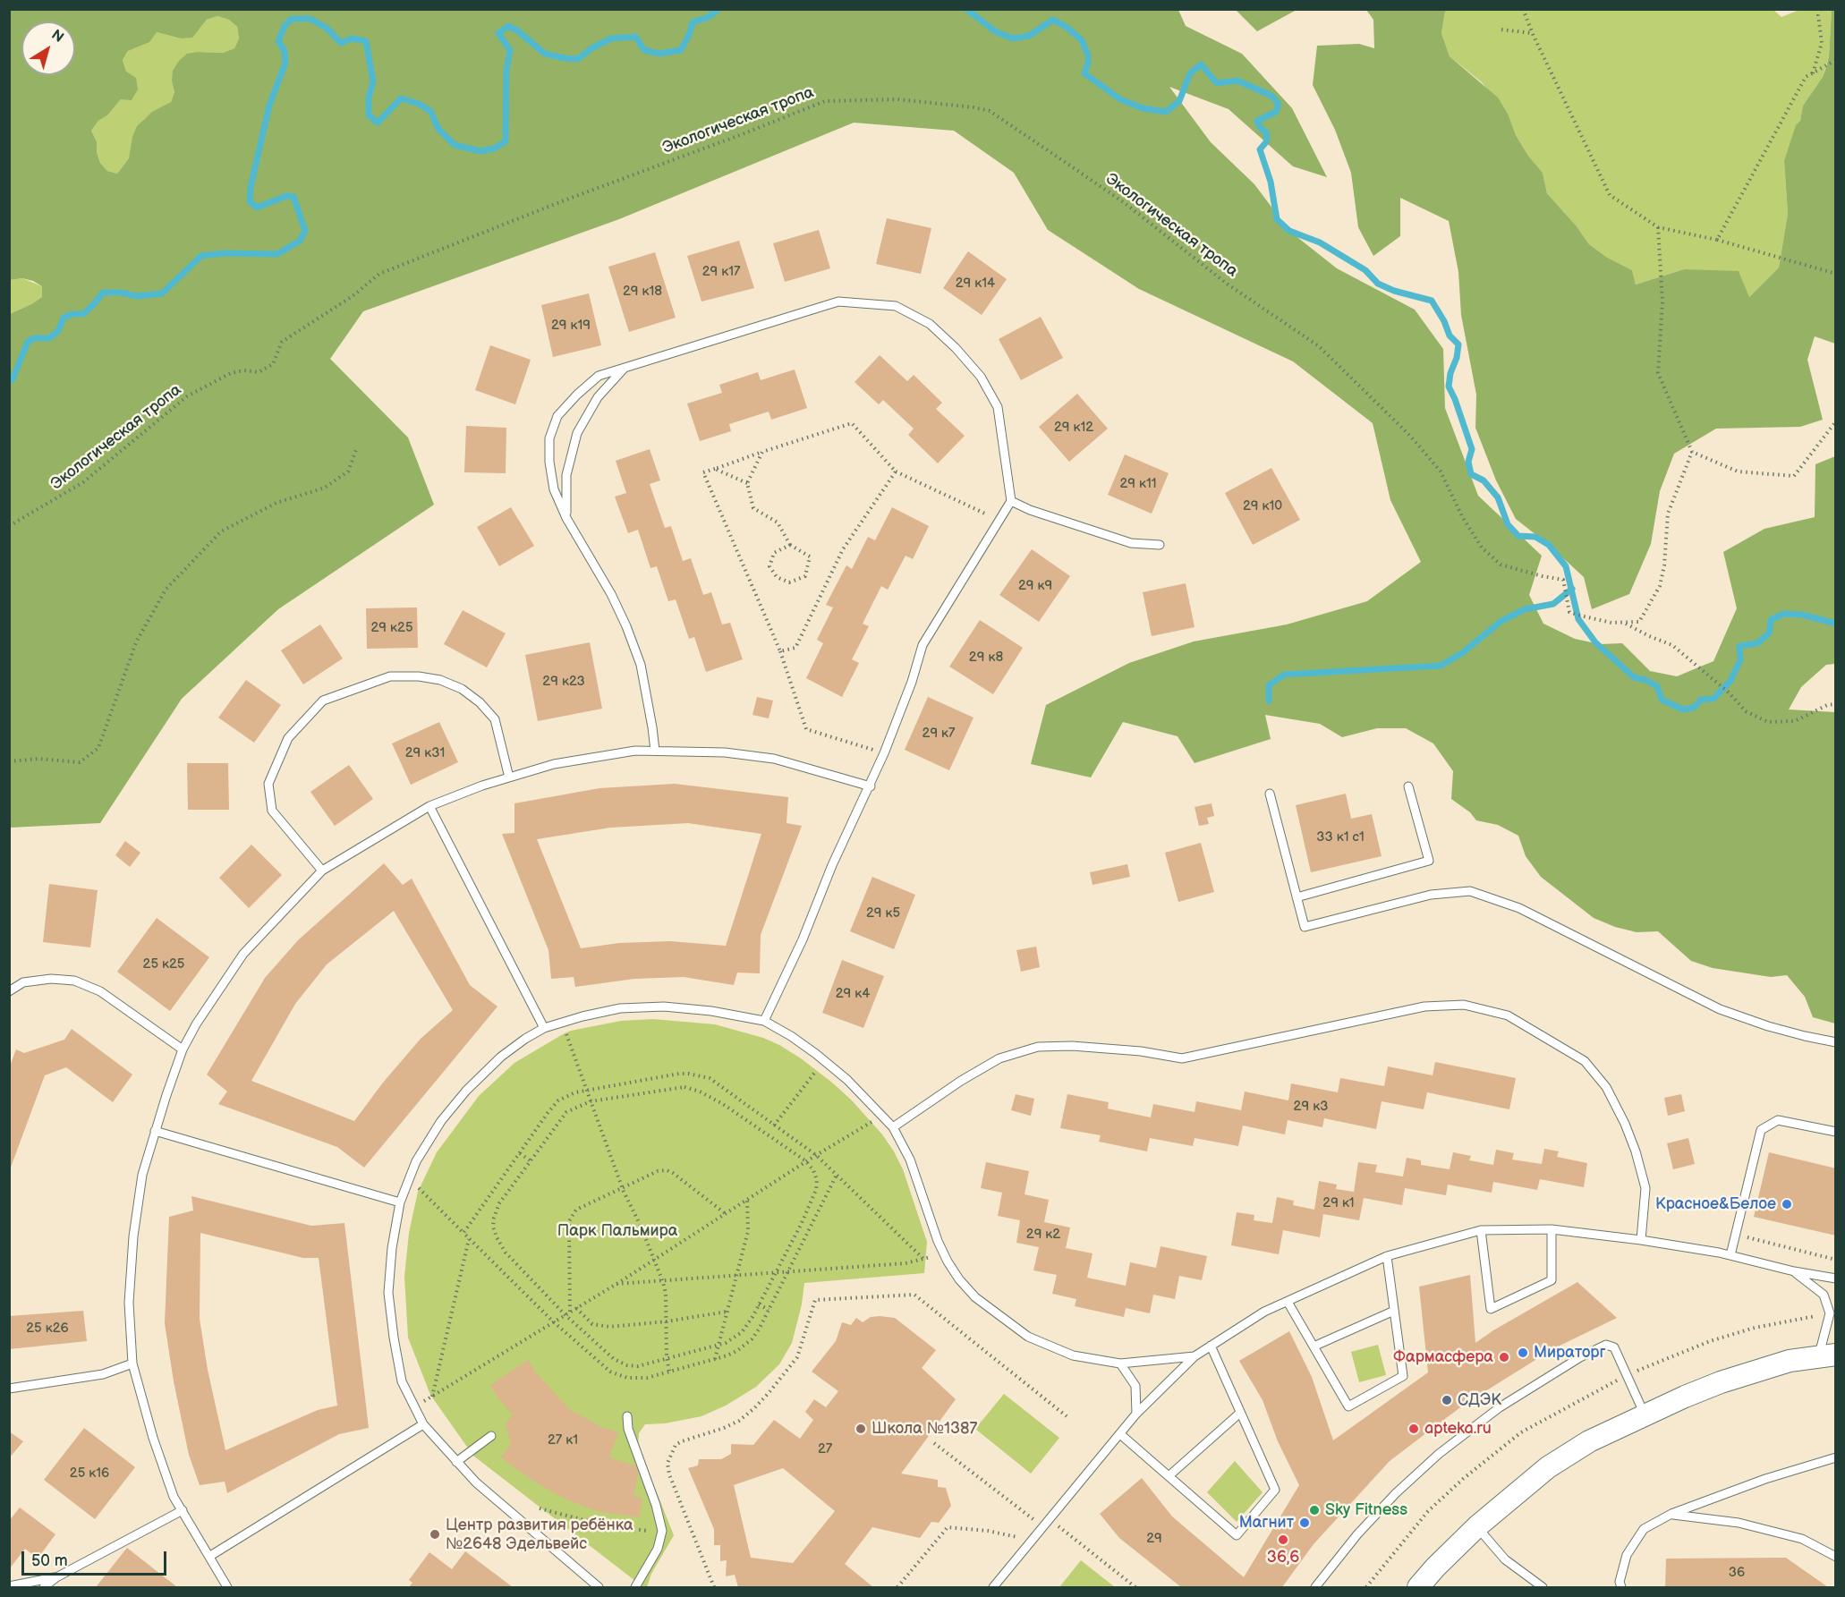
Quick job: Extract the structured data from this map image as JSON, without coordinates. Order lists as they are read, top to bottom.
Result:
{
  "streets": {
    "path": ["Экологическая тропа"]
  },
  "parks": ["Парк Пальмира"],
  "places": [
    "Красное&Белое",
    "Мираторг",
    "Фармасфера",
    "СДЭК",
    "Школа №1387",
    "apteka.ru",
    "Sky Fitness",
    "Магнит",
    "Центр развития ребёнка №2648 Эдельвейс",
    "36,6"
  ],
  "house_numbers": [
    "29 к17",
    "29 к14",
    "29 к18",
    "29 к19",
    "29 к12",
    "29 к11",
    "29 к10",
    "29 к9",
    "29 к25",
    "29 к8",
    "29 к23",
    "29 к7",
    "29 к31",
    "33 к1 с1",
    "29 к5",
    "25 к25",
    "29 к4",
    "29 к3",
    "29 к1",
    "29 к2",
    "25 к26",
    "27 к1",
    "27",
    "25 к16",
    "29",
    "36"
  ],
  "scale_bar": "50 m",
  "north": "top right"
}
